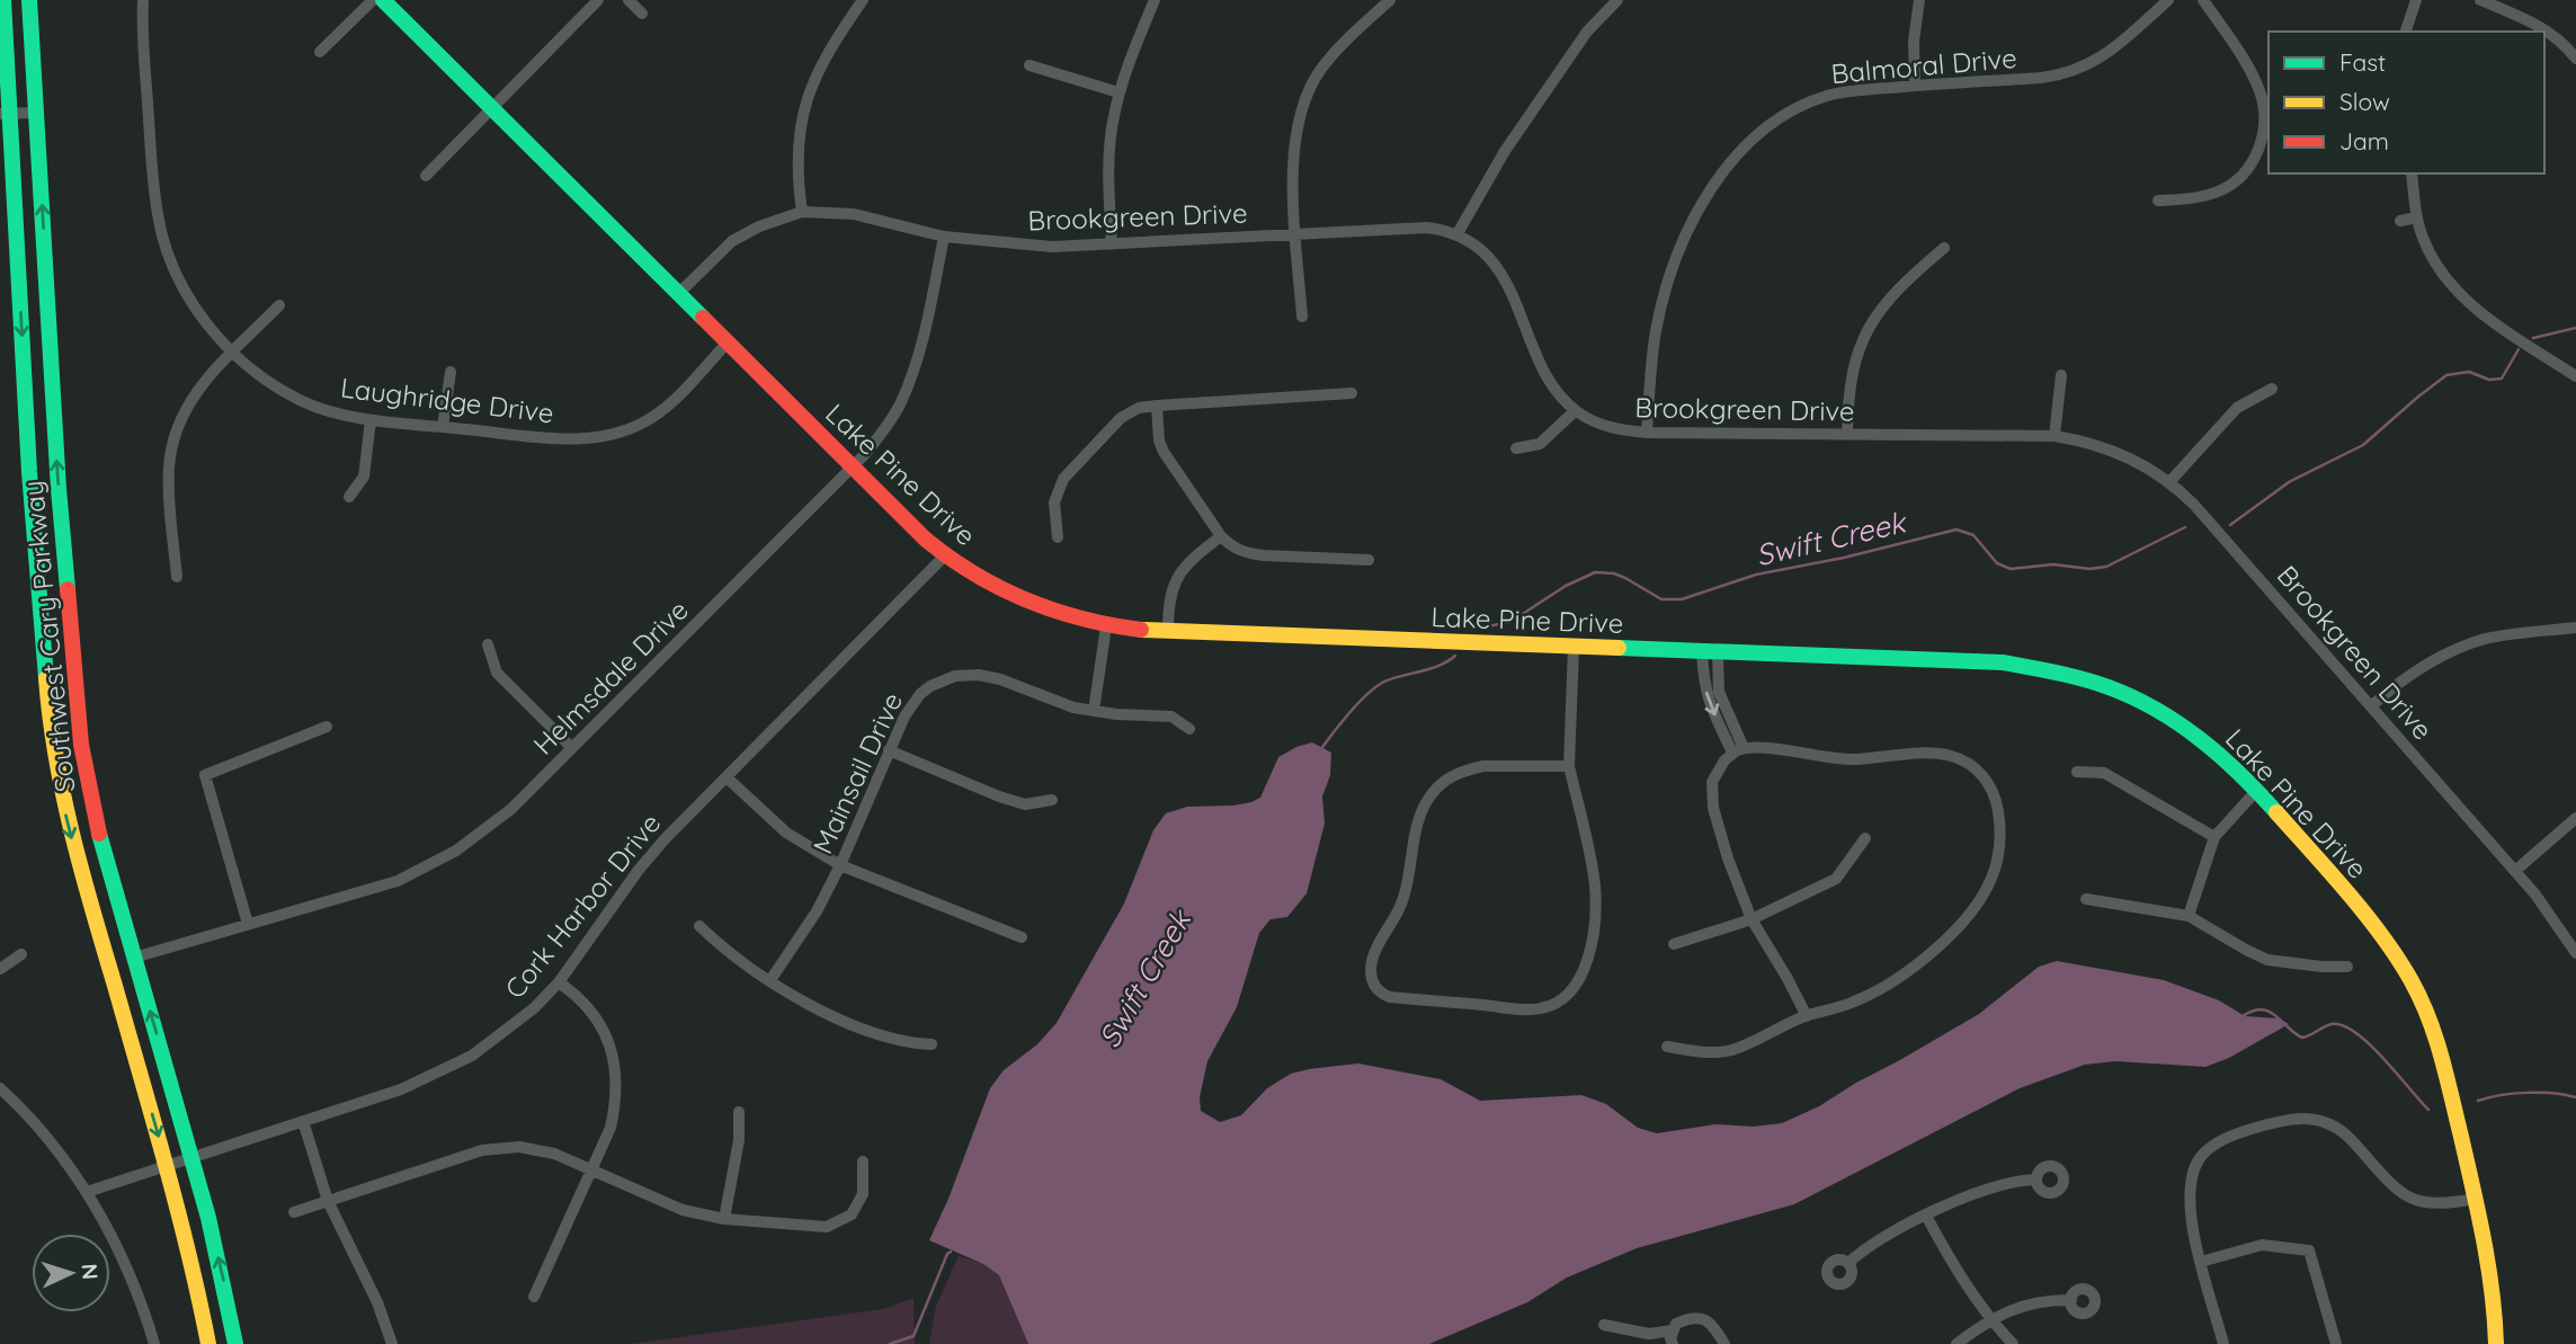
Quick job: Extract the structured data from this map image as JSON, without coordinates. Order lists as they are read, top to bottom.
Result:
{
  "streets": {
    "street": [
      "Balmoral Drive",
      "Brookgreen Drive",
      "Laughridge Drive",
      "Lake Pine Drive",
      "Southwest Cary Parkway",
      "Helmsdale Drive",
      "Mainsail Drive",
      "Cork Harbor Drive"
    ]
  },
  "crossings": [
    ["Balmoral Drive", "Brookgreen Drive"],
    ["Brookgreen Drive", "Lake Pine Drive"],
    ["Brookgreen Drive", "Helmsdale Drive"],
    ["Laughridge Drive", "Lake Pine Drive"],
    ["Lake Pine Drive", "Helmsdale Drive"],
    ["Lake Pine Drive", "Cork Harbor Drive"],
    ["Southwest Cary Parkway", "Helmsdale Drive"],
    ["Southwest Cary Parkway", "Cork Harbor Drive"]
  ],
  "water": ["Swift Creek"],
  "legend": ["Fast", "Slow", "Jam"],
  "north": "right"
}
